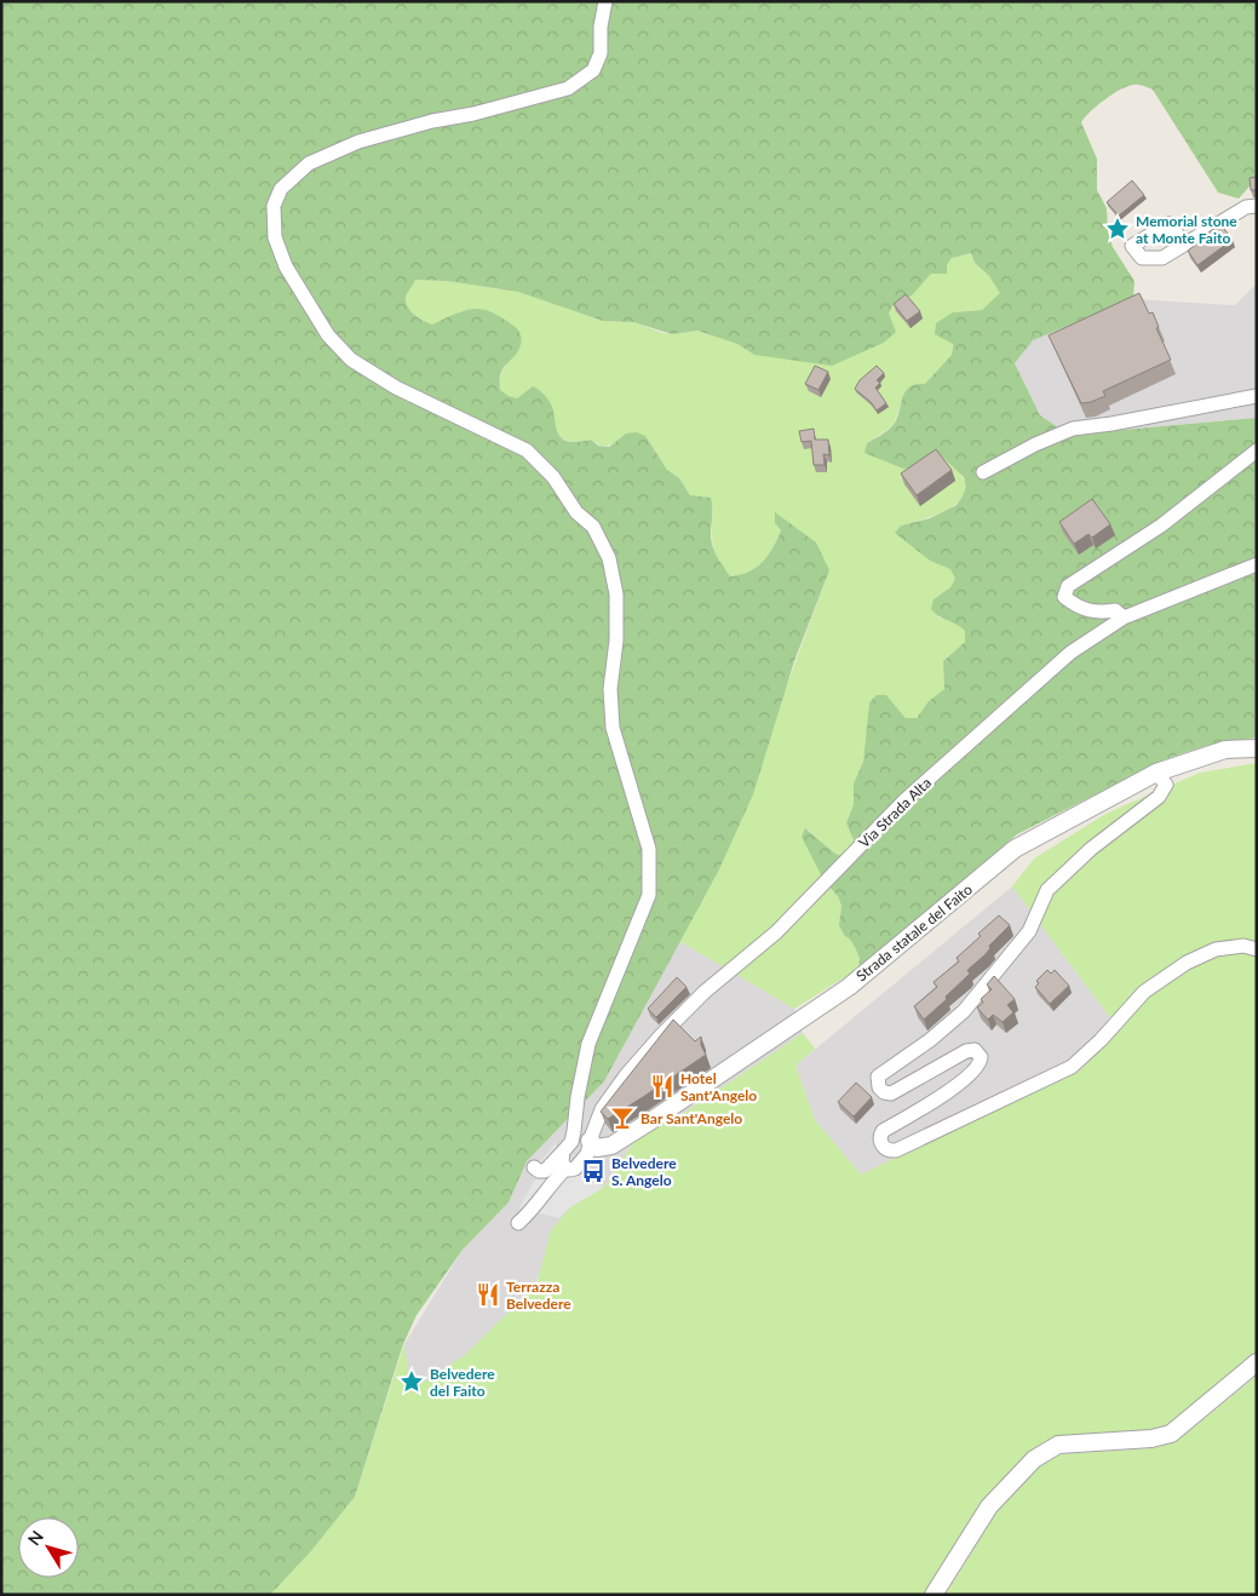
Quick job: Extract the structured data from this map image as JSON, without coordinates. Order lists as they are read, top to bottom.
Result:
{
  "streets": {
    "street": ["Via Strada Alta", "Strada statale del Faito"]
  },
  "crossings": [
    ["Via Strada Alta", "Strada statale del Faito"]
  ],
  "places": {
    "place": ["Memorial stone at Monte Faito", "Belvedere del Faito"],
    "restaurant": ["Hotel Sant'Angelo", "Terrazza Belvedere"],
    "bar": ["Bar Sant'Angelo"],
    "bus stop": ["Belvedere S. Angelo"]
  },
  "north": "top left"
}
